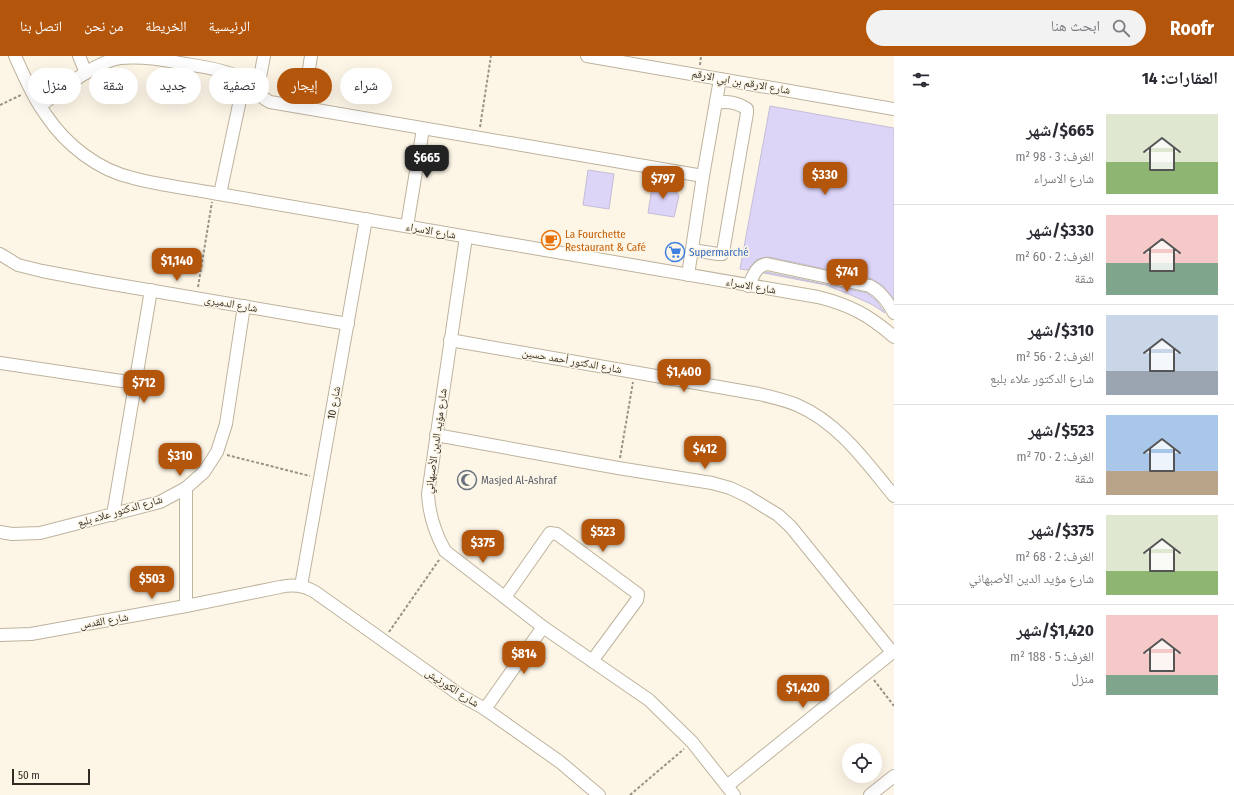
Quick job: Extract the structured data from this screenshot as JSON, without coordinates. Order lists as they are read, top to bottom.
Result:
{
  "streets": {
    "street": [
      "شارع الارقم بن ابي الارقم",
      "شارع الاسراء",
      "شارع الدميرى",
      "شارع الدكتور أحمد حسين",
      "شارع 10",
      "شارع مؤيد الدين الأصبهاني",
      "شارع الدكتور علاء بلبع",
      "شارع القدس",
      "شارع الكورنيش"
    ]
  },
  "crossings": [
    ["شارع الاسراء", "شارع 10"],
    ["شارع الاسراء", "شارع مؤيد الدين الأصبهاني"],
    ["شارع الدميرى", "شارع 10"],
    ["شارع الدميرى", "شارع الدكتور علاء بلبع"],
    ["شارع الدكتور أحمد حسين", "شارع مؤيد الدين الأصبهاني"],
    ["شارع 10", "شارع القدس"],
    ["شارع 10", "شارع الكورنيش"],
    ["شارع القدس", "شارع الكورنيش"]
  ],
  "places": {
    "cafe": ["La Fourchette Restaurant & Café"],
    "supermarket": ["Supermarché"],
    "mosque": ["Masjed Al-Ashraf"]
  },
  "scale_bar": "50 m",
  "page": {
    "header": "Roofr",
    "search": "ابحث هنا",
    "nav": [
      "الرئيسية",
      "الخريطة",
      "من نحن",
      "اتصل بنا"
    ],
    "heading": "العقارات: 14",
    "chip": [
      "شراء",
      "إيجار",
      "تصفية",
      "جديد",
      "شقة",
      "منزل"
    ],
    "list": [
      {
        "name": "$665/شهر",
        "note": "الغرف: 3 · 98 m² · شارع الاسراء"
      },
      {
        "name": "$330/شهر",
        "note": "الغرف: 2 · 60 m² · شقة"
      },
      {
        "name": "$310/شهر",
        "note": "الغرف: 2 · 56 m² · شارع الدكتور علاء بلبع"
      },
      {
        "name": "$523/شهر",
        "note": "الغرف: 2 · 70 m² · شقة"
      },
      {
        "name": "$375/شهر",
        "note": "الغرف: 2 · 68 m² · شارع مؤيد الدين الأصبهاني"
      },
      {
        "name": "$1,420/شهر",
        "note": "الغرف: 5 · 188 m² · منزل"
      }
    ],
    "price": [
      "$665",
      "$330",
      "$797",
      "$1,140",
      "$741",
      "$1,400",
      "$712",
      "$412",
      "$310",
      "$523",
      "$375",
      "$503",
      "$814",
      "$1,420"
    ],
    "scale": "50 m"
  }
}
